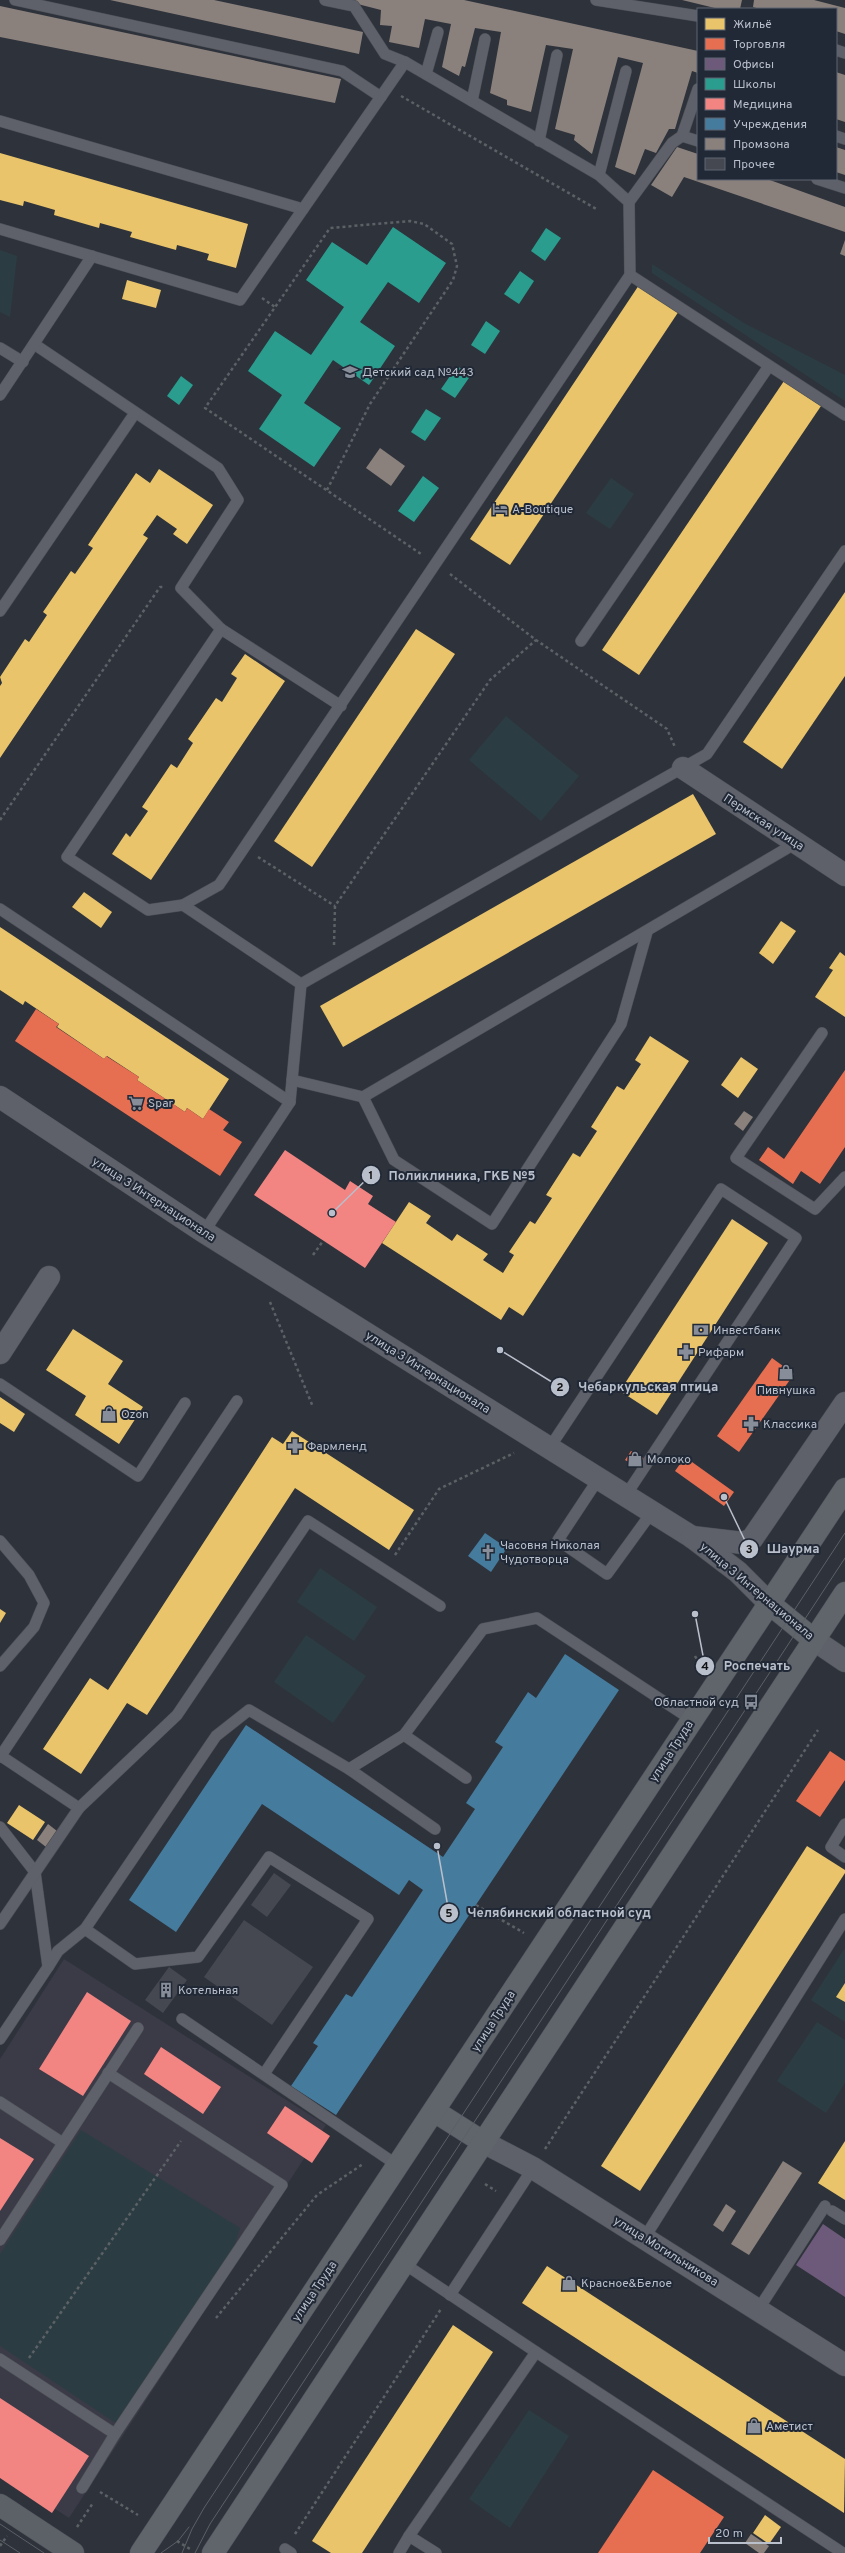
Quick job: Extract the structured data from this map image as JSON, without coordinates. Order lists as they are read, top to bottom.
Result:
{
  "streets": {
    "main road": ["улица 3 Интернационала", "улица Труда"],
    "street": ["Пермская улица", "улица Могильникова"]
  },
  "crossings": [
    ["улица 3 Интернационала", "улица Труда"]
  ],
  "places": {
    "school or university": ["Детский сад №443"],
    "hotel": ["A-Boutique"],
    "supermarket": ["Spar"],
    "other": [
      "Поликлиника, ГКБ №5",
      "Чебаркульская птица",
      "Шаурма",
      "Роспечать",
      "Челябинский областной суд"
    ],
    "bank": ["Инвестбанк"],
    "pharmacy": ["Рифарм", "Классика", "Фармленд"],
    "shop": [
      "Пивнушка",
      "Ozon",
      "Молоко",
      "Красное&Белое",
      "Аметист"
    ],
    "church": ["Часовня Николая Чудотворца"],
    "bus stop": ["Областной суд"],
    "building": ["Котельная"]
  },
  "legend": [
    "Жильё",
    "Торговля",
    "Офисы",
    "Школы",
    "Медицина",
    "Учреждения",
    "Промзона",
    "Прочее"
  ],
  "scale_bar": "20 m"
}
